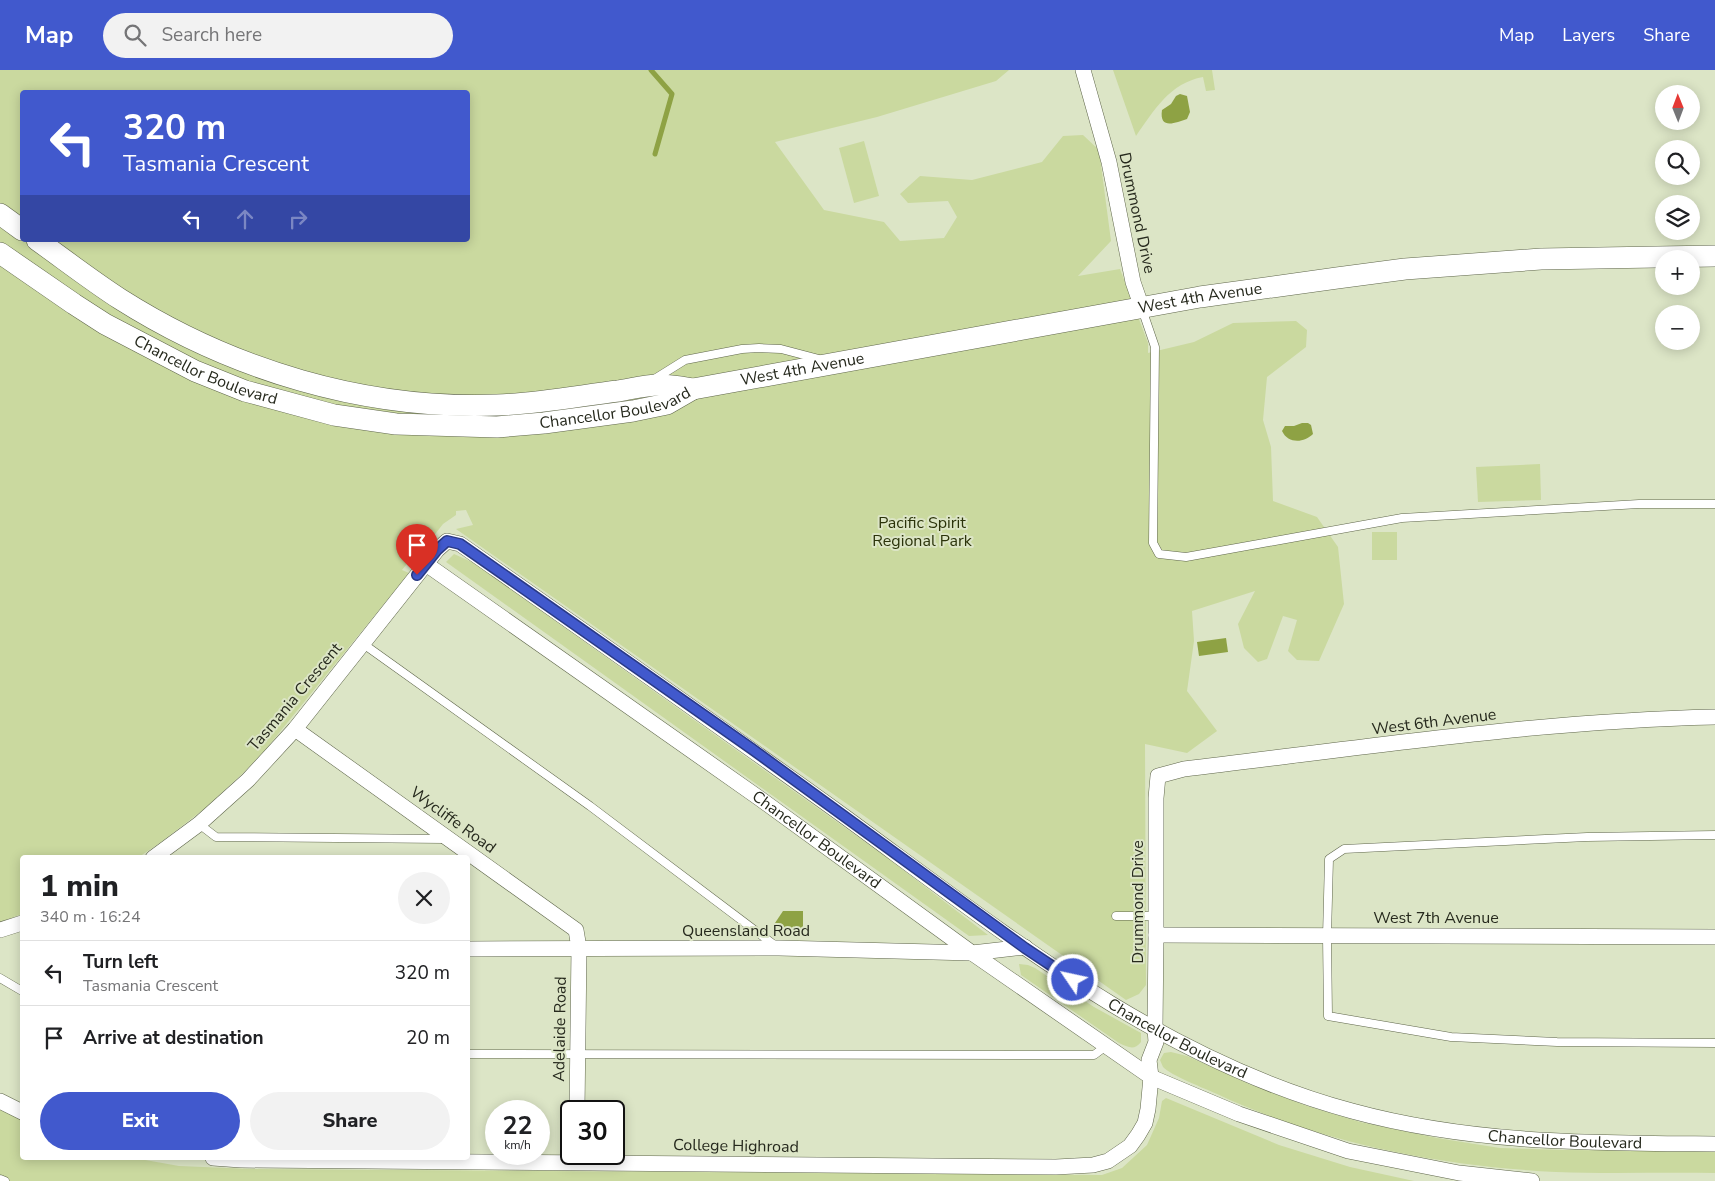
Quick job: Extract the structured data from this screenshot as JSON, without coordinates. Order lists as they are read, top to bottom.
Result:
{
  "streets": {
    "main road": ["West 4th Avenue", "Chancellor Boulevard"],
    "street": [
      "Drummond Drive",
      "Tasmania Crescent",
      "West 6th Avenue",
      "Wycliffe Road",
      "West 7th Avenue",
      "Queensland Road",
      "Adelaide Road",
      "College Highroad"
    ]
  },
  "crossings": [
    ["Drummond Drive", "West 4th Avenue"],
    ["Drummond Drive", "Chancellor Boulevard"],
    ["Drummond Drive", "West 6th Avenue"],
    ["Drummond Drive", "West 7th Avenue"],
    ["Drummond Drive", "College Highroad"],
    ["West 4th Avenue", "Chancellor Boulevard"],
    ["Chancellor Boulevard", "Tasmania Crescent"],
    ["Chancellor Boulevard", "Queensland Road"],
    ["Chancellor Boulevard", "College Highroad"],
    ["Tasmania Crescent", "Wycliffe Road"],
    ["Wycliffe Road", "Queensland Road"],
    ["Wycliffe Road", "Adelaide Road"],
    ["Queensland Road", "Adelaide Road"]
  ],
  "parks": ["Pacific Spirit Regional Park"],
  "north": "top",
  "page": {
    "header": "Map",
    "search": "Search here",
    "nav": ["Map", "Layers", "Share"],
    "map_buttons": ["+", "−"],
    "turn": ["320 m", "Tasmania Crescent"],
    "heading": ["1 min", "340 m · 16:24"],
    "list": [
      {
        "name": "Turn left",
        "note": "Tasmania Crescent",
        "value": "320 m"
      },
      {
        "name": "Arrive at destination",
        "value": "20 m"
      }
    ],
    "buttons": ["Exit", "Share"],
    "speed": "22 km/h",
    "limit": "30"
  }
}
